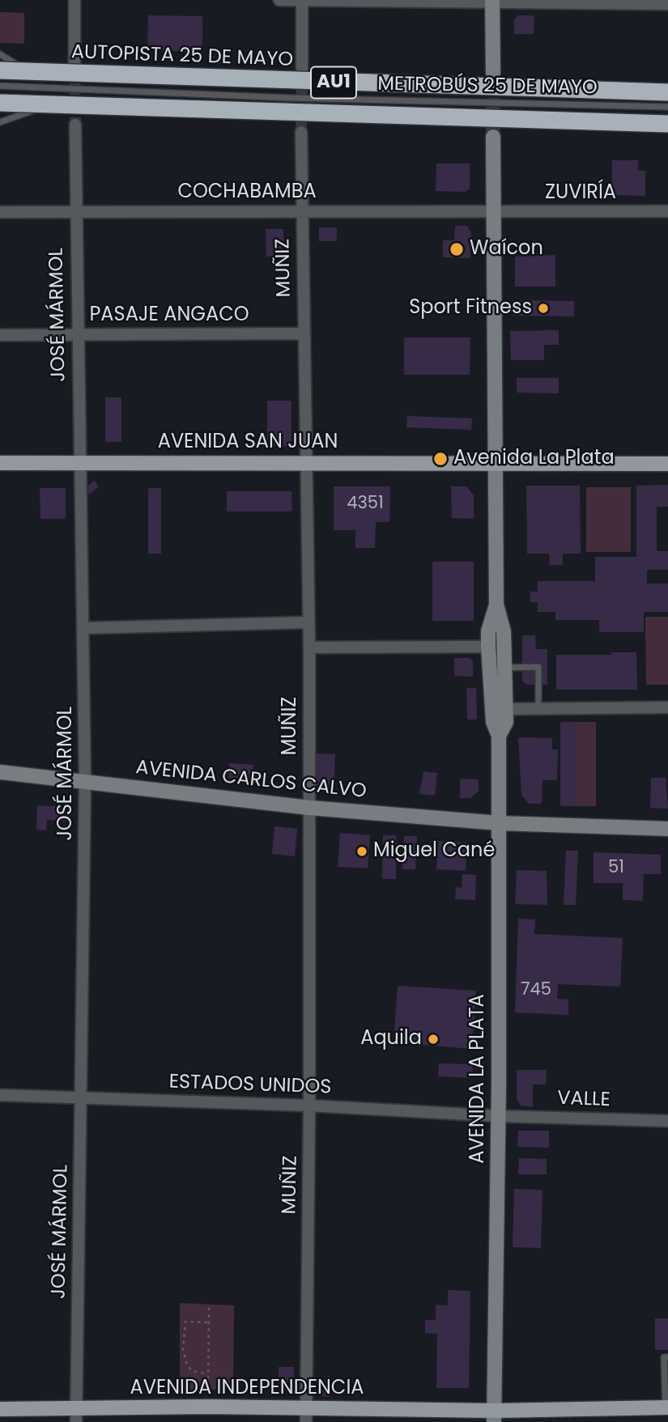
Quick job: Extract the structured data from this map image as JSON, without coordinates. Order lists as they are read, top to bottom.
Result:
{
  "streets": {
    "highway": ["AUTOPISTA 25 DE MAYO", "AU1"],
    "main road": [
      "AVENIDA SAN JUAN",
      "AVENIDA CARLOS CALVO",
      "AVENIDA LA PLATA",
      "AVENIDA INDEPENDENCIA"
    ],
    "street": [
      "COCHABAMBA",
      "ZUVIRÍA",
      "MUÑIZ",
      "JOSÉ MÁRMOL",
      "PASAJE ANGACO",
      "ESTADOS UNIDOS",
      "VALLE"
    ],
    "lane": ["METROBÚS 25 DE MAYO"]
  },
  "crossings": [
    ["COCHABAMBA", "ZUVIRÍA"],
    ["COCHABAMBA", "MUÑIZ"],
    ["COCHABAMBA", "JOSÉ MÁRMOL"],
    ["COCHABAMBA", "AVENIDA LA PLATA"],
    ["ZUVIRÍA", "AVENIDA LA PLATA"],
    ["MUÑIZ", "PASAJE ANGACO"],
    ["MUÑIZ", "AVENIDA SAN JUAN"],
    ["MUÑIZ", "AVENIDA CARLOS CALVO"],
    ["MUÑIZ", "ESTADOS UNIDOS"],
    ["MUÑIZ", "AVENIDA INDEPENDENCIA"],
    ["JOSÉ MÁRMOL", "PASAJE ANGACO"],
    ["JOSÉ MÁRMOL", "AVENIDA SAN JUAN"],
    ["JOSÉ MÁRMOL", "AVENIDA CARLOS CALVO"],
    ["JOSÉ MÁRMOL", "ESTADOS UNIDOS"],
    ["JOSÉ MÁRMOL", "AVENIDA INDEPENDENCIA"],
    ["AVENIDA SAN JUAN", "AVENIDA LA PLATA"],
    ["AVENIDA CARLOS CALVO", "AVENIDA LA PLATA"],
    ["AVENIDA LA PLATA", "ESTADOS UNIDOS"],
    ["AVENIDA LA PLATA", "VALLE"],
    ["AVENIDA LA PLATA", "AVENIDA INDEPENDENCIA"],
    ["ESTADOS UNIDOS", "VALLE"]
  ],
  "places": [
    "Waícon",
    "Sport Fitness",
    "Avenida La Plata",
    "Miguel Cané",
    "Aquila"
  ],
  "house_numbers": ["4351", "51", "745"]
}
